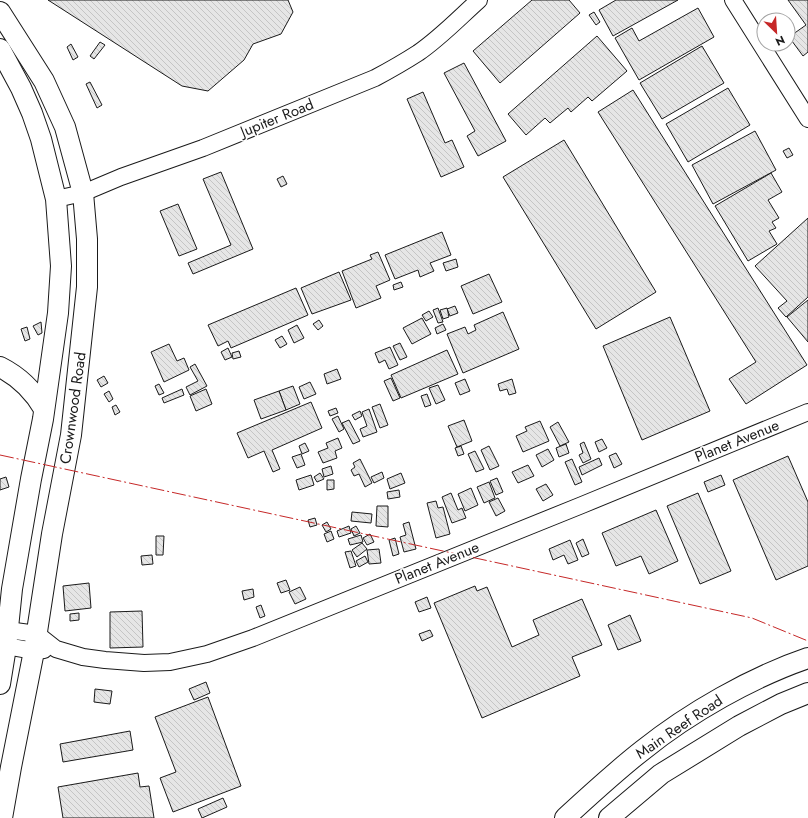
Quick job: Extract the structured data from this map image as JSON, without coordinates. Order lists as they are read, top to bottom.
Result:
{
  "streets": {
    "main road": ["Crownwood Road", "Main Reef Road"],
    "street": ["Jupiter Road", "Planet Avenue"]
  },
  "crossings": [
    ["Jupiter Road", "Crownwood Road"],
    ["Crownwood Road", "Planet Avenue"]
  ],
  "north": "bottom right"
}
